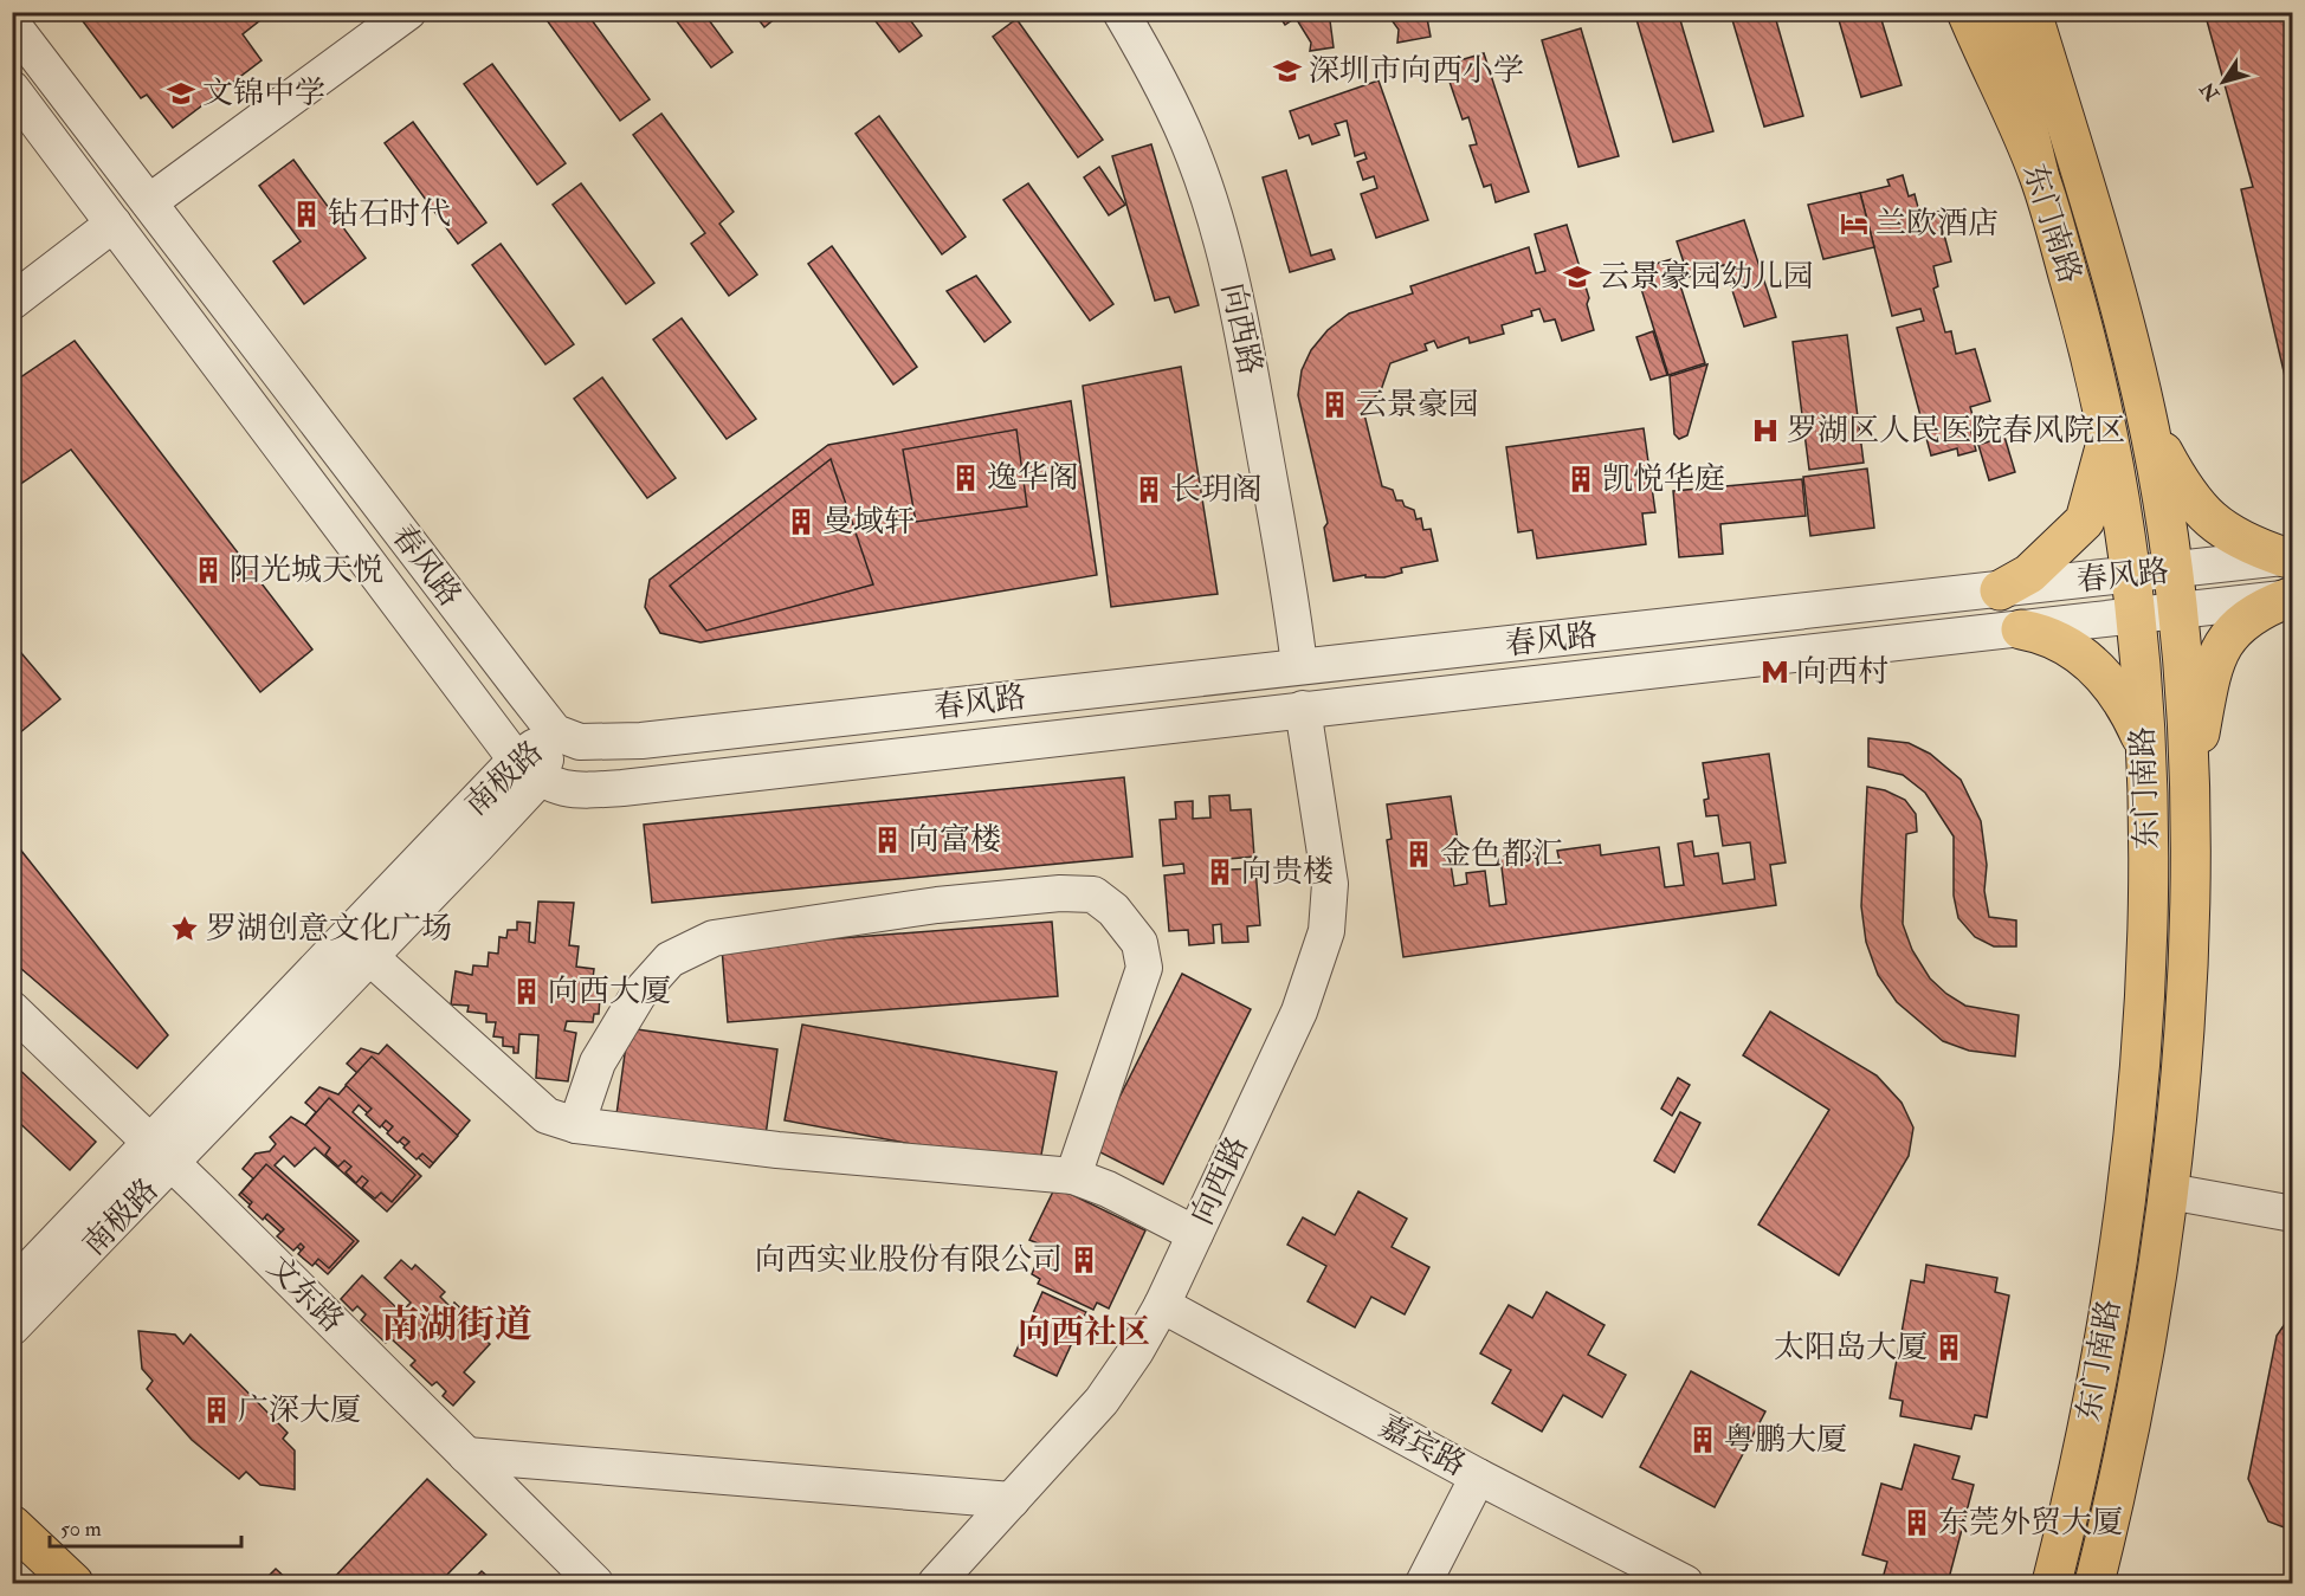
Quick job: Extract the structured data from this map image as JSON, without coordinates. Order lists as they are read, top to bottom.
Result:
{
  "streets": {
    "main road": ["东门南路"],
    "street": [
      "向西路",
      "春风路",
      "南极路",
      "文东路",
      "嘉宾路"
    ]
  },
  "crossings": [
    ["东门南路", "春风路"],
    ["向西路", "春风路"],
    ["向西路", "嘉宾路"],
    ["春风路", "南极路"],
    ["南极路", "文东路"]
  ],
  "districts": ["南湖街道", "向西社区"],
  "places": {
    "school or university": ["深圳市向西小学", "文锦中学", "云景豪园幼儿园"],
    "building": [
      "钻石时代",
      "云景豪园",
      "逸华阁",
      "凯悦华庭",
      "长玥阁",
      "曼域轩",
      "阳光城天悦",
      "向富楼",
      "金色都汇",
      "向贵楼",
      "向西大厦",
      "向西实业股份有限公司",
      "太阳岛大厦",
      "广深大厦",
      "粤鹏大厦",
      "东莞外贸大厦"
    ],
    "hotel": ["兰欧酒店"],
    "hospital": ["罗湖区人民医院春风院区"],
    "metro station": ["向西村"],
    "place": ["罗湖创意文化广场"]
  },
  "scale_bar": "50 m",
  "north": "bottom left"
}
